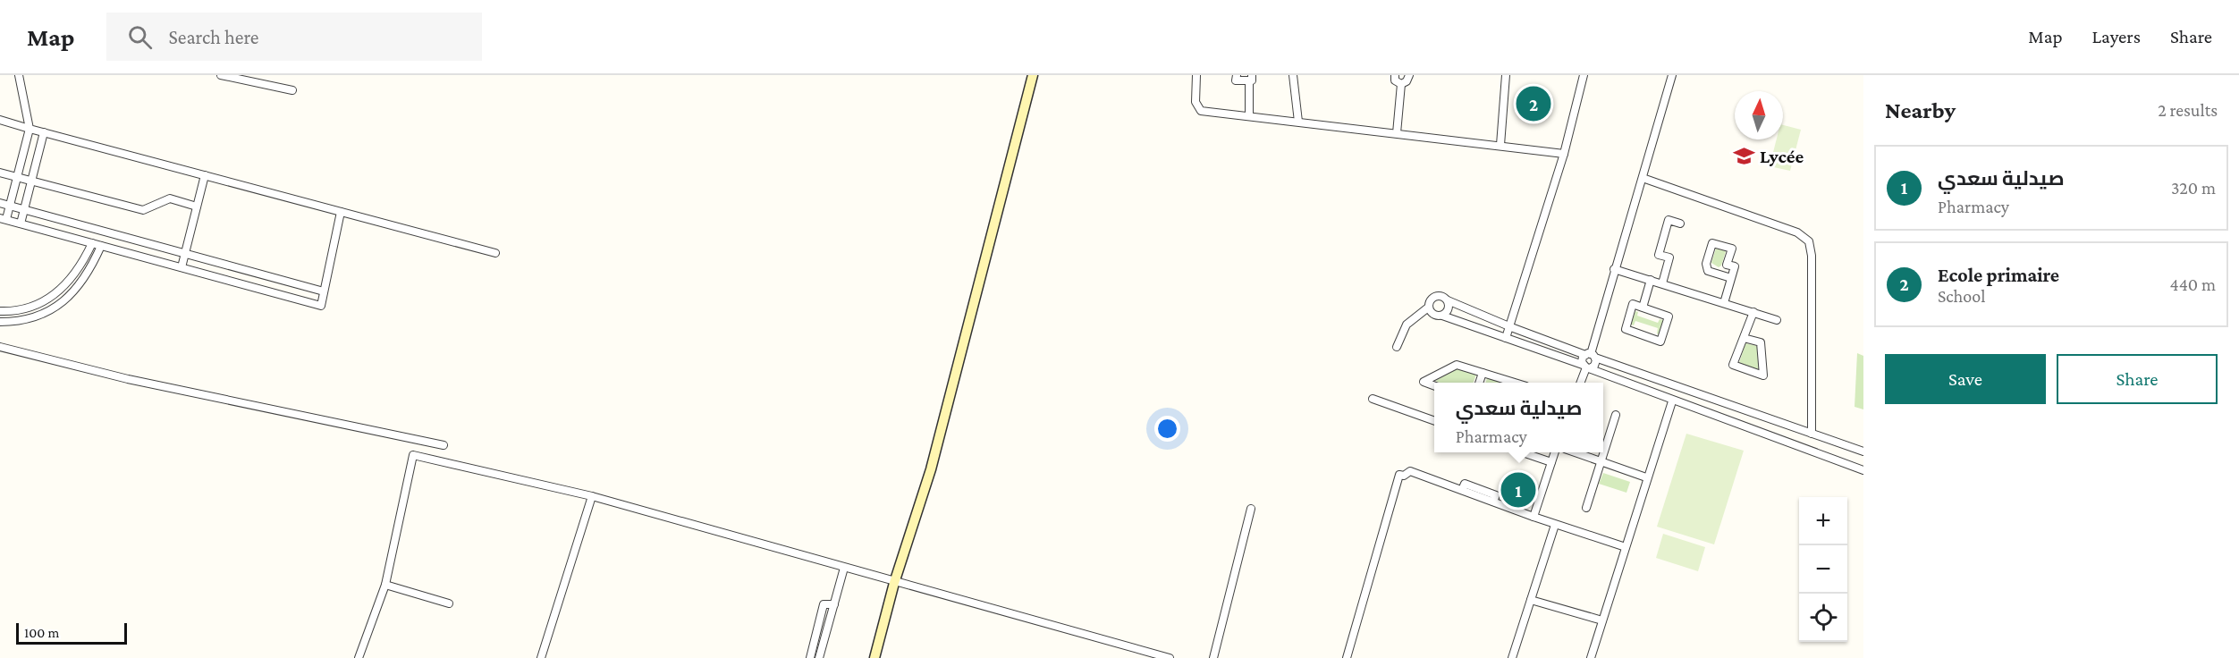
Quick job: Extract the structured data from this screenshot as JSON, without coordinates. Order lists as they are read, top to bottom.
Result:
{
  "places": {
    "school or university": ["Lycée"]
  },
  "scale_bar": "100 m",
  "north": "top",
  "page": {
    "header": "Map",
    "search": "Search here",
    "nav": ["Map", "Layers", "Share"],
    "heading": ["Nearby", "2 results"],
    "pins": ["2", "1"],
    "list": [
      {
        "mark": "1",
        "name": "صيدلية سعدي",
        "note": "Pharmacy",
        "value": "320 m"
      },
      {
        "mark": "2",
        "name": "Ecole primaire",
        "note": "School",
        "value": "440 m"
      }
    ],
    "buttons": ["Save", "Share"],
    "popup": ["صيدلية سعدي", "Pharmacy"],
    "map_buttons": ["+", "−"],
    "scale": "100 m"
  }
}
